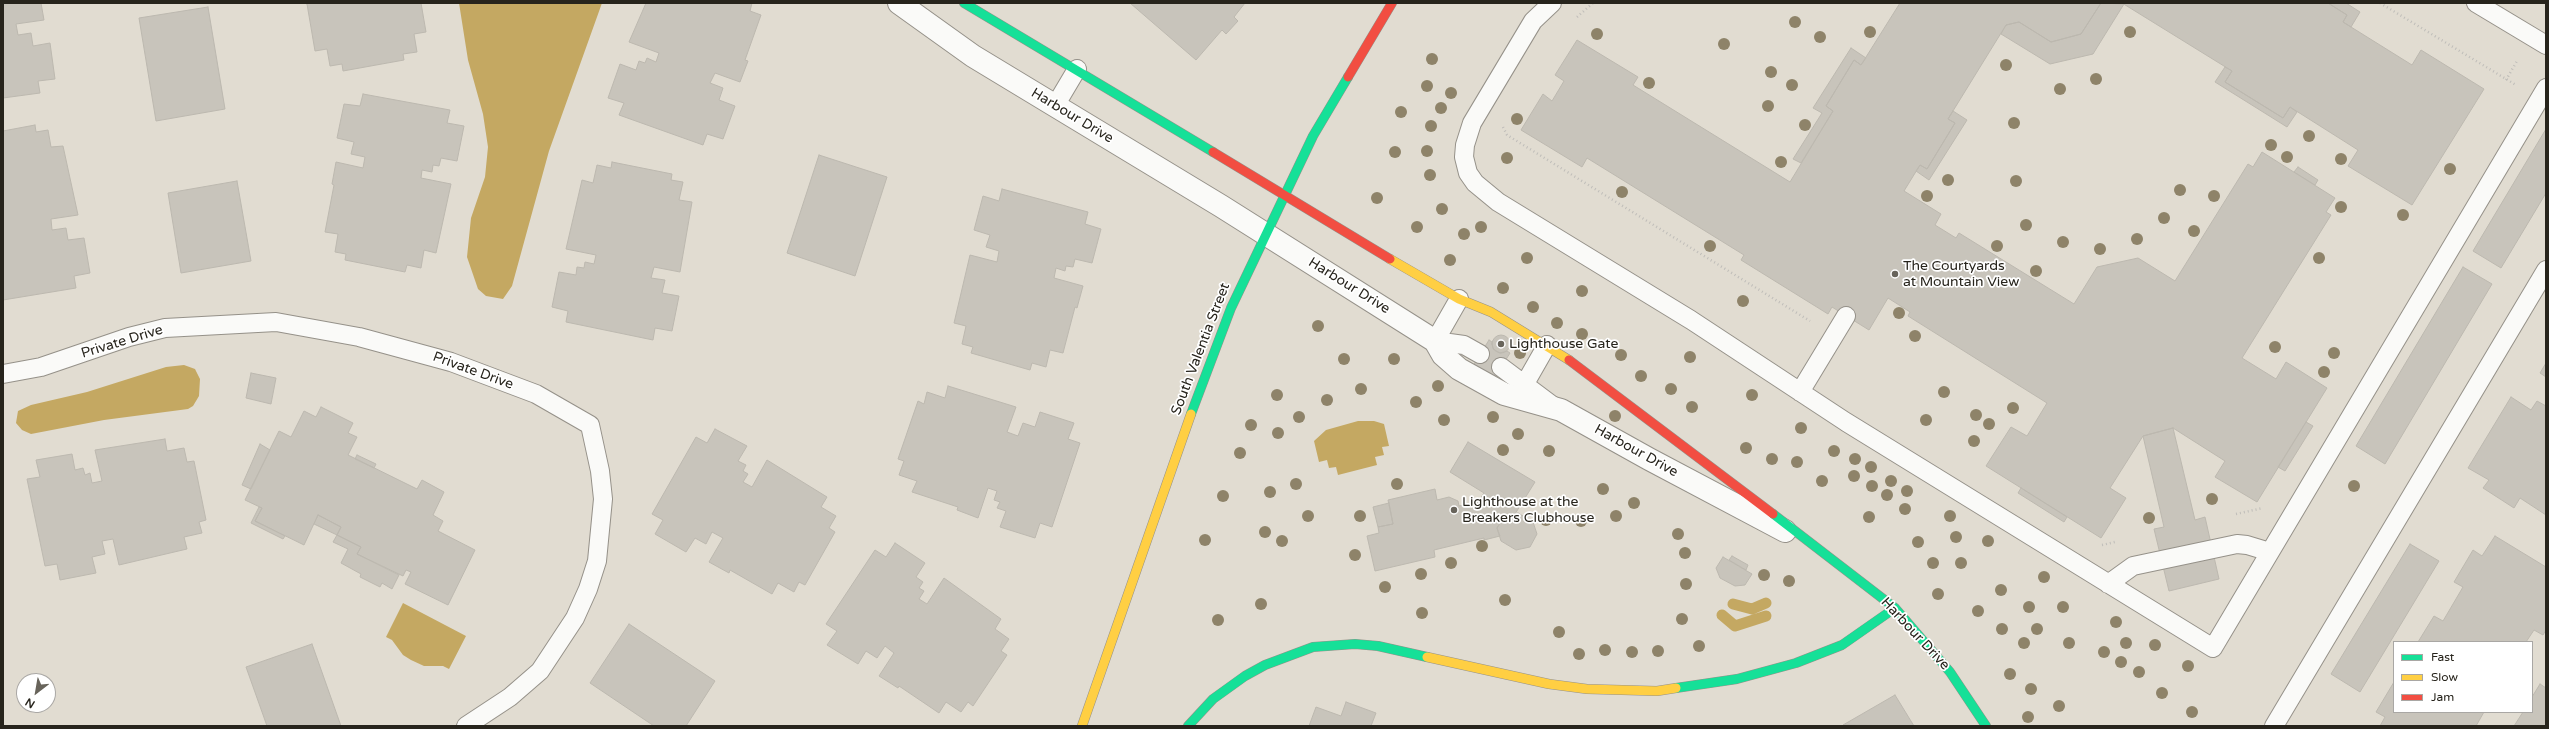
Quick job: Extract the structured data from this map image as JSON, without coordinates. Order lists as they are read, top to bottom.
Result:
{
  "streets": {
    "street": ["Harbour Drive", "South Valentia Street"],
    "lane": ["Private Drive"]
  },
  "crossings": [
    ["Harbour Drive", "South Valentia Street"]
  ],
  "places": ["The Courtyards at Mountain View", "Lighthouse Gate", "Lighthouse at the Breakers Clubhouse"],
  "legend": ["Fast", "Slow", "Jam"],
  "north": "bottom left"
}
